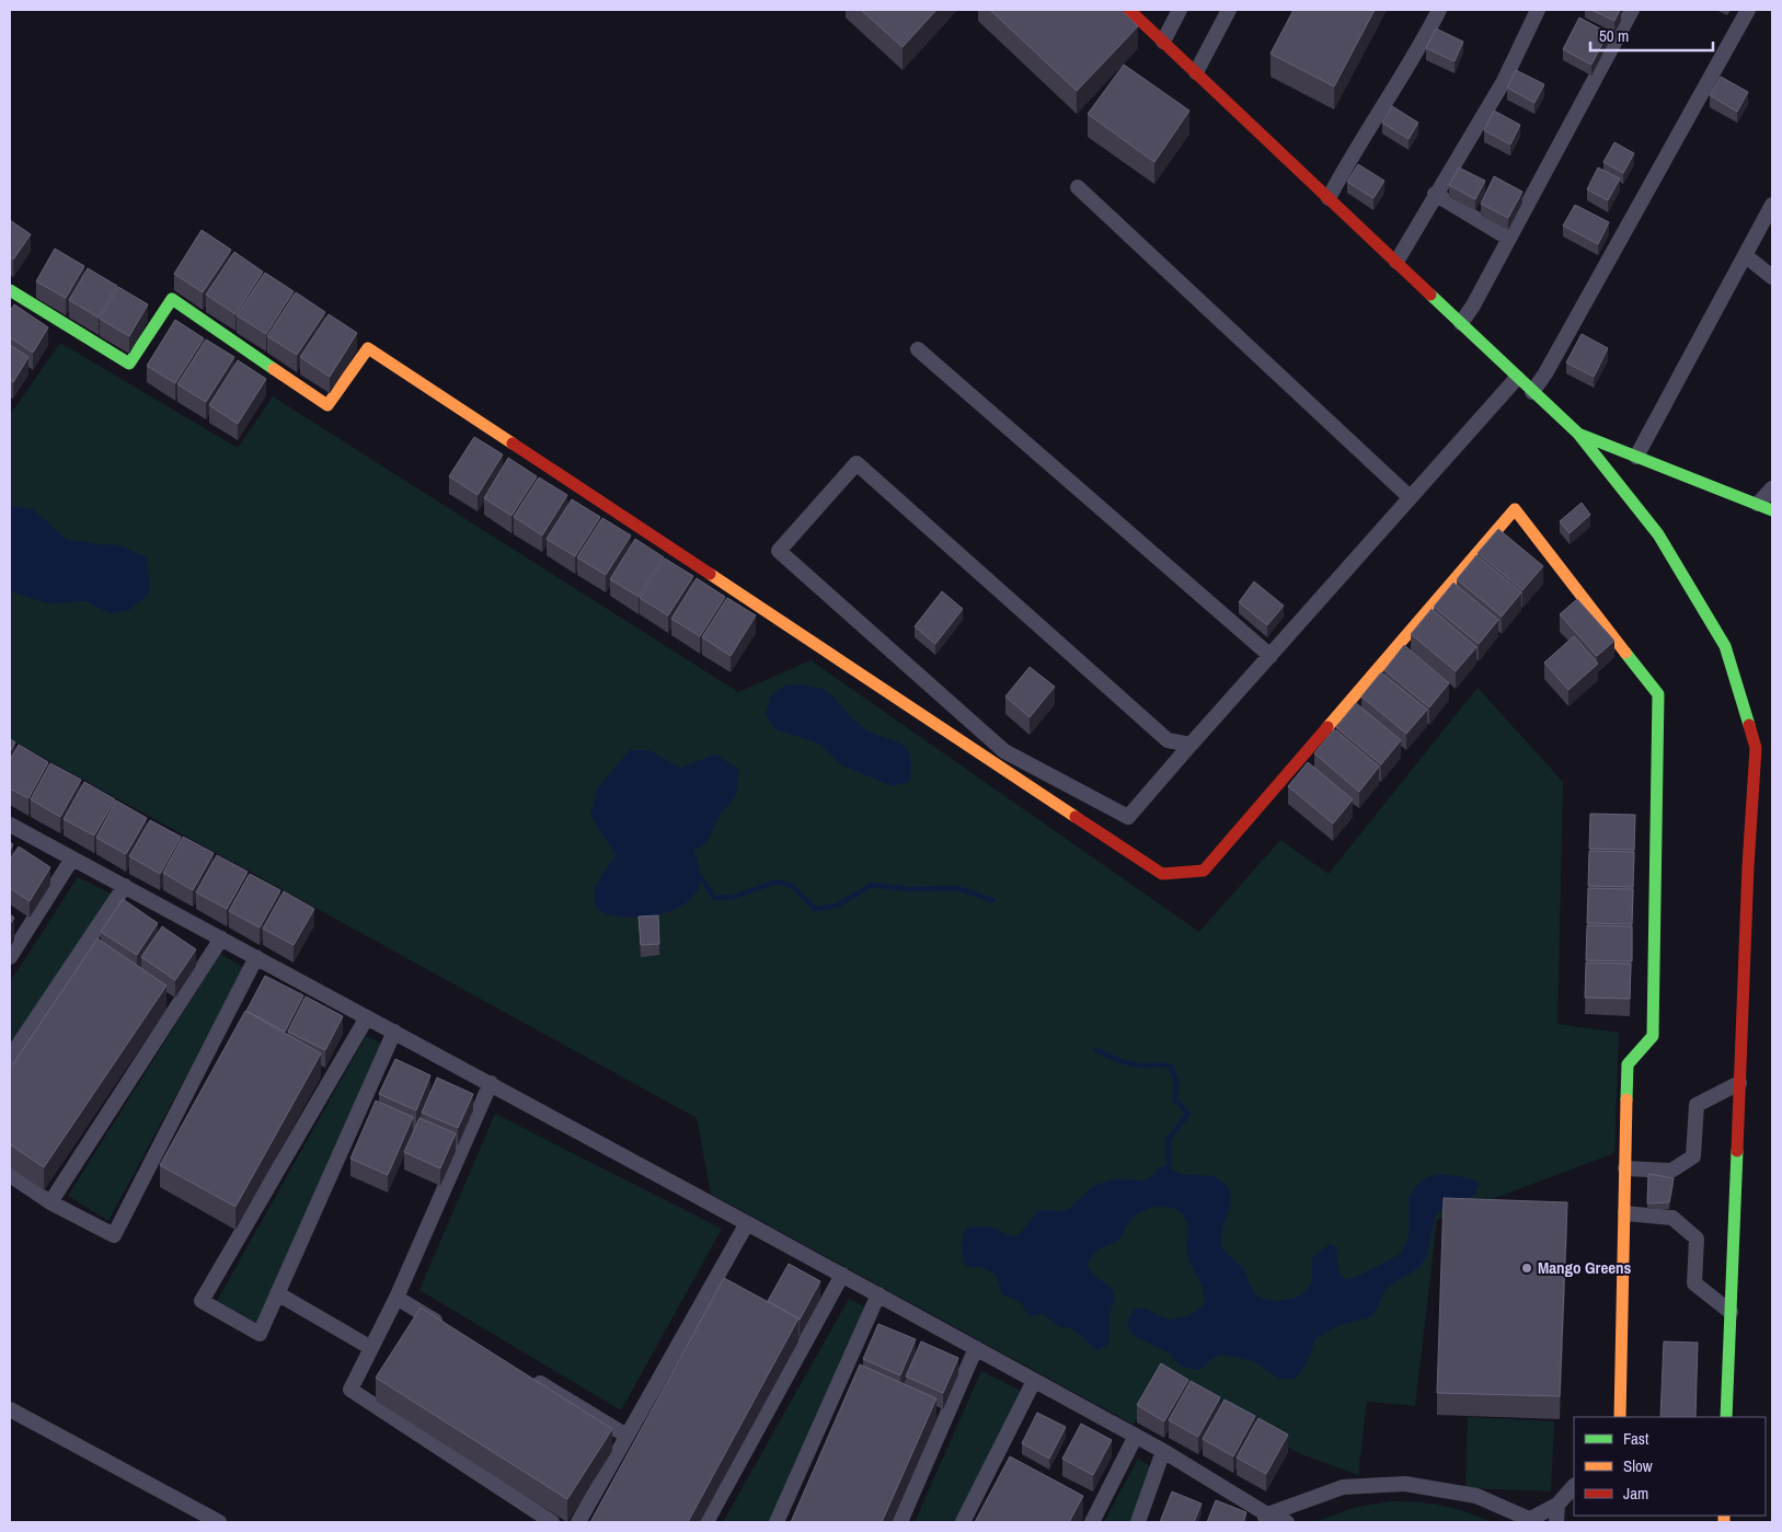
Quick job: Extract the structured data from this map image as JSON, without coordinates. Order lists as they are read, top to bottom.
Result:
{
  "places": ["Mango Greens"],
  "legend": ["Fast", "Slow", "Jam"],
  "scale_bar": "50 m"
}
